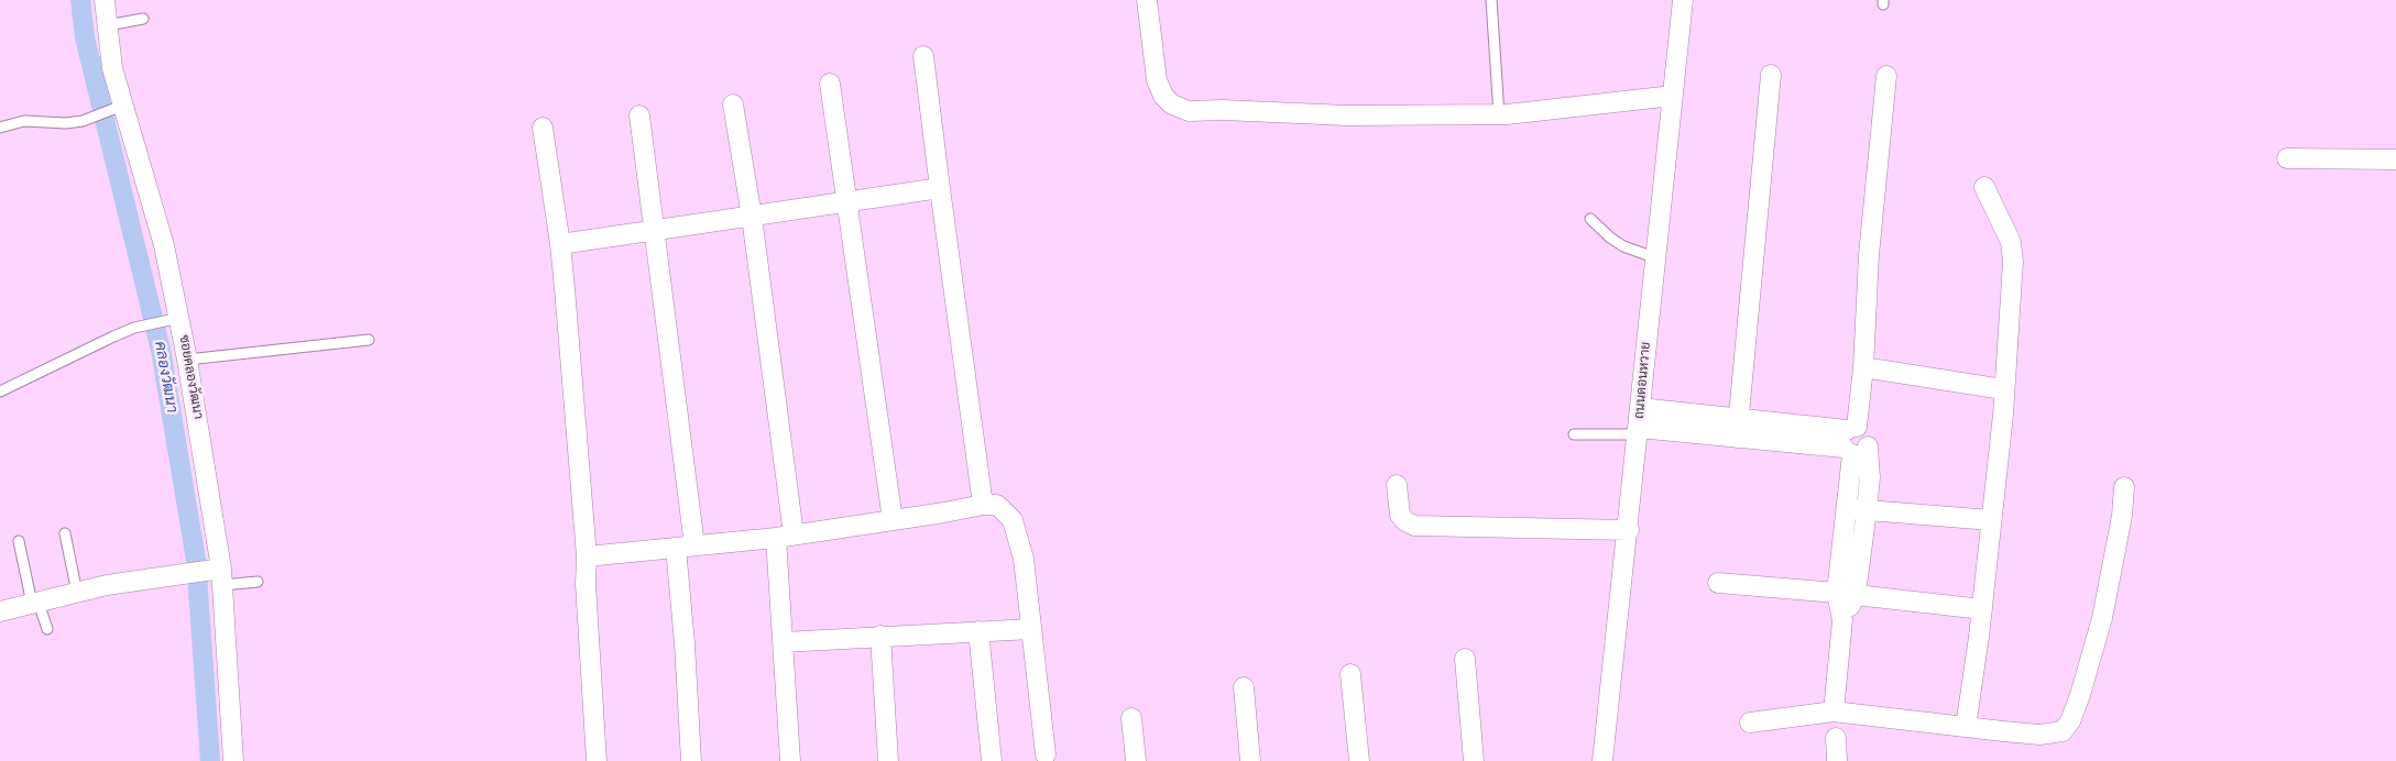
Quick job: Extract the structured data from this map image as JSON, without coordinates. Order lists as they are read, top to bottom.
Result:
{
  "streets": {
    "street": ["ซอยคลองวัฒนา", "ถนนดอนหวาย"]
  },
  "water": ["คลองวัฒนา"]
}
